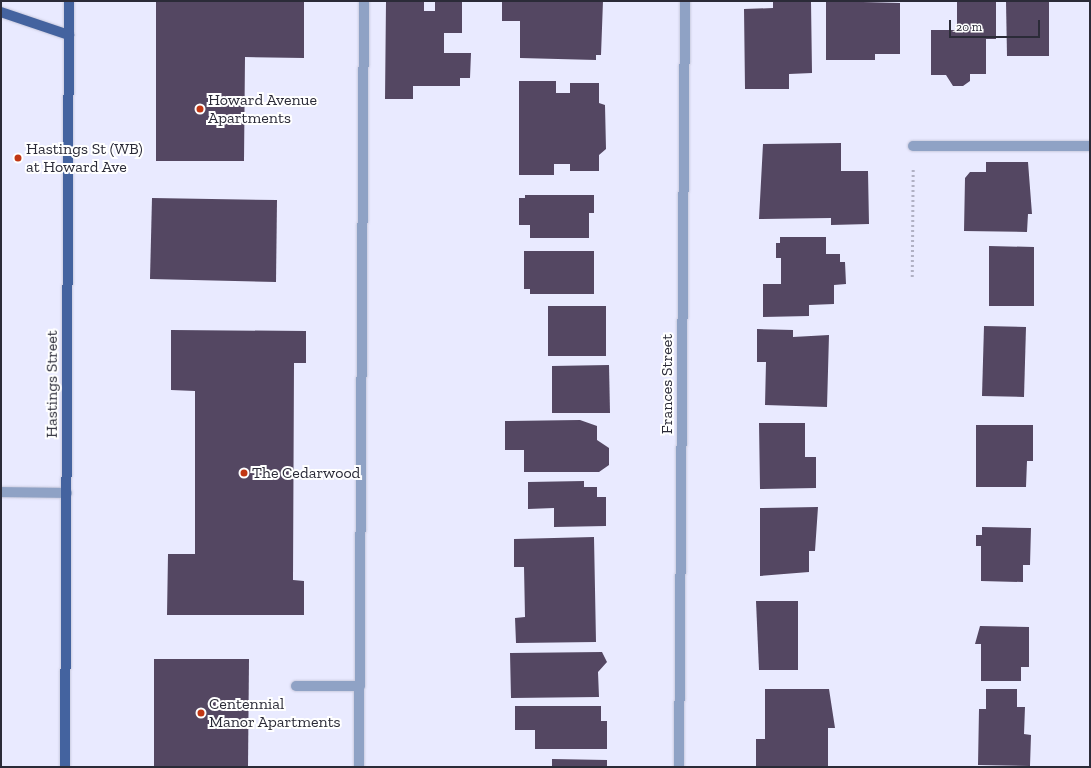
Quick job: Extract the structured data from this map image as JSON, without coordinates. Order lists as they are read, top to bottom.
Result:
{
  "streets": {
    "main road": ["Hastings Street"],
    "street": ["Frances Street"]
  },
  "places": [
    "Howard Avenue Apartments",
    "Hastings St (WB) at Howard Ave",
    "The Cedarwood",
    "Centennial Manor Apartments"
  ],
  "scale_bar": "20 m"
}
